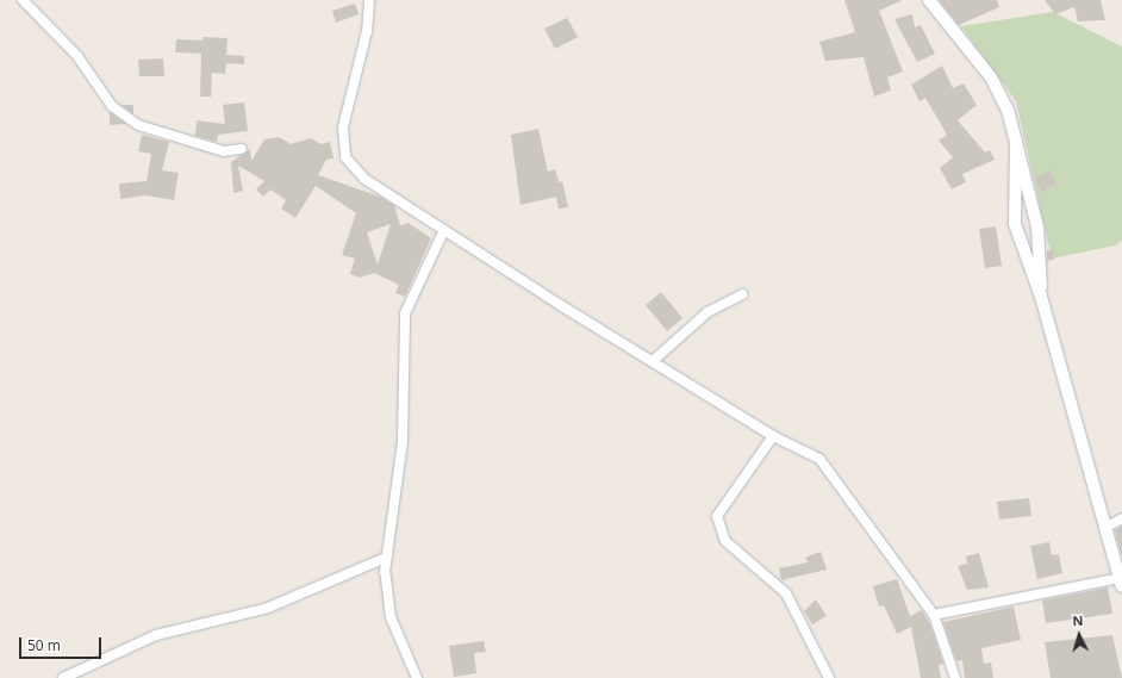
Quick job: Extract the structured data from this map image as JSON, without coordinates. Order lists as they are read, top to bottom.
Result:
{
  "scale_bar": "50 m",
  "north": "top"
}
